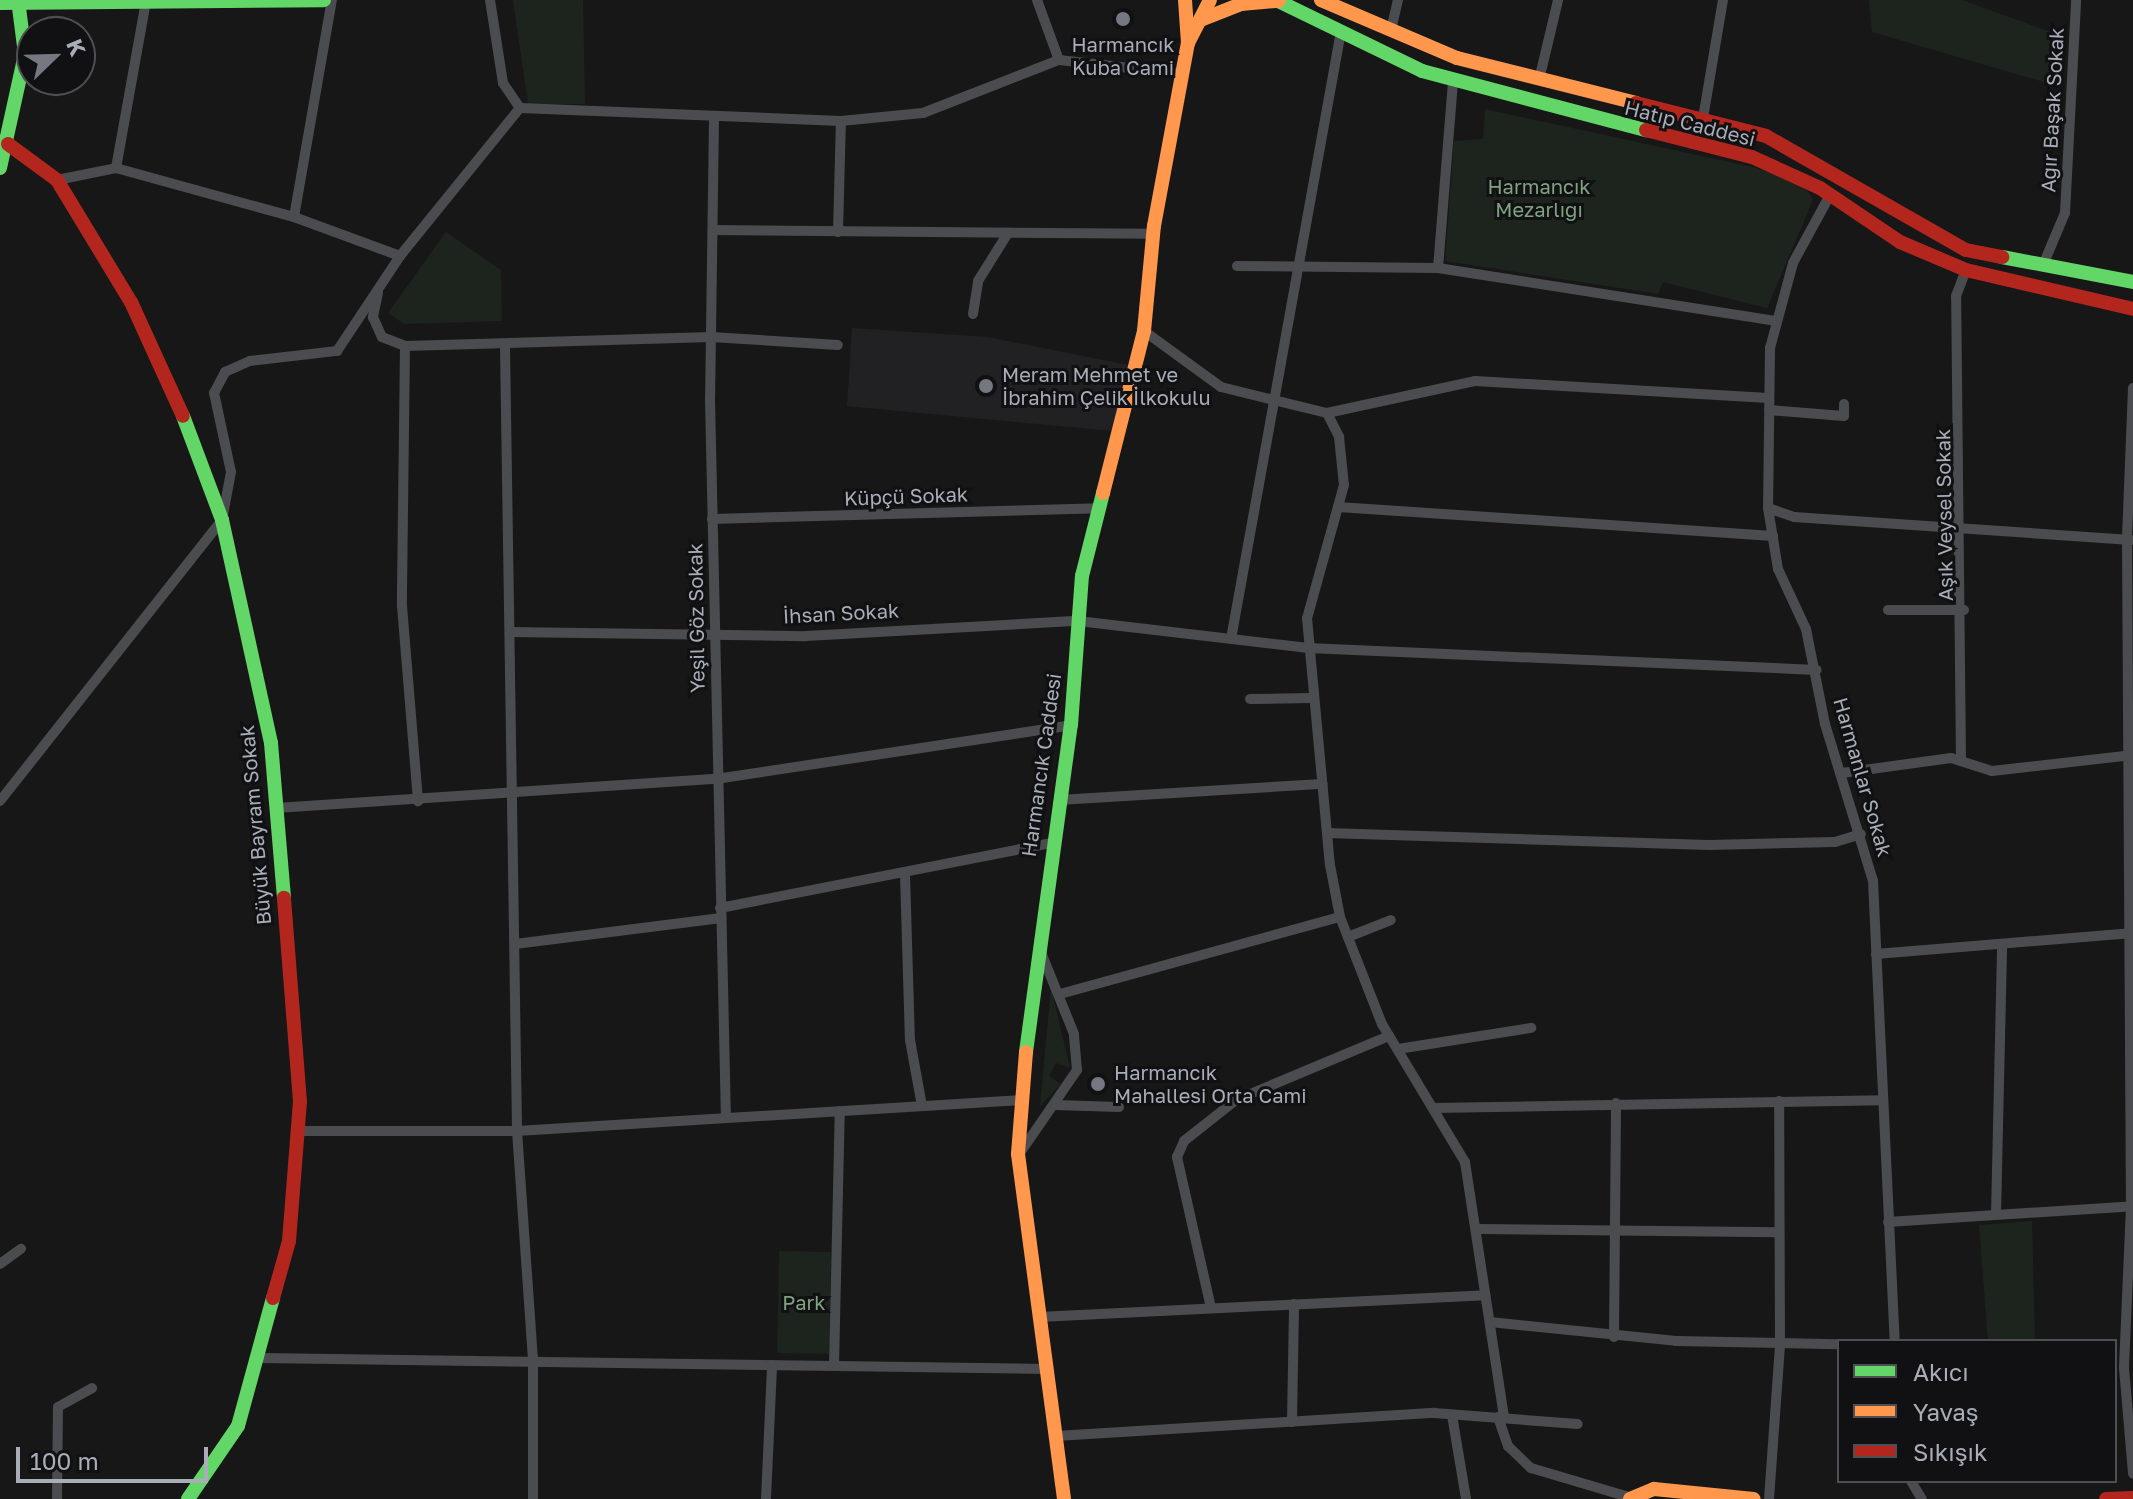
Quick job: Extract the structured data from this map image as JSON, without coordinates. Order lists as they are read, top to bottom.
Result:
{
  "streets": {
    "street": [
      "Ağır Başak Sokak",
      "Hatıp Caddesi",
      "Küpçü Sokak",
      "Aşık Veysel Sokak",
      "İhsan Sokak",
      "Yeşil Göz Sokak",
      "Harmancık Caddesi",
      "Harmanlar Sokak",
      "Büyük Bayram Sokak"
    ]
  },
  "crossings": [
    ["Ağır Başak Sokak", "Hatıp Caddesi"],
    ["Hatıp Caddesi", "Aşık Veysel Sokak"],
    ["Hatıp Caddesi", "Harmanlar Sokak"],
    ["Küpçü Sokak", "Yeşil Göz Sokak"],
    ["Küpçü Sokak", "Harmancık Caddesi"],
    ["İhsan Sokak", "Yeşil Göz Sokak"],
    ["İhsan Sokak", "Harmancık Caddesi"],
    ["İhsan Sokak", "Harmanlar Sokak"]
  ],
  "parks": ["Harmancık Mezarlığı", "Park"],
  "places": ["Harmancık Kuba Cami", "Meram Mehmet ve İbrahim Çelik İlkokulu", "Harmancık Mahallesi Orta Cami"],
  "legend": ["Akıcı", "Yavaş", "Sıkışık"],
  "scale_bar": "100 m",
  "north": "top right"
}
